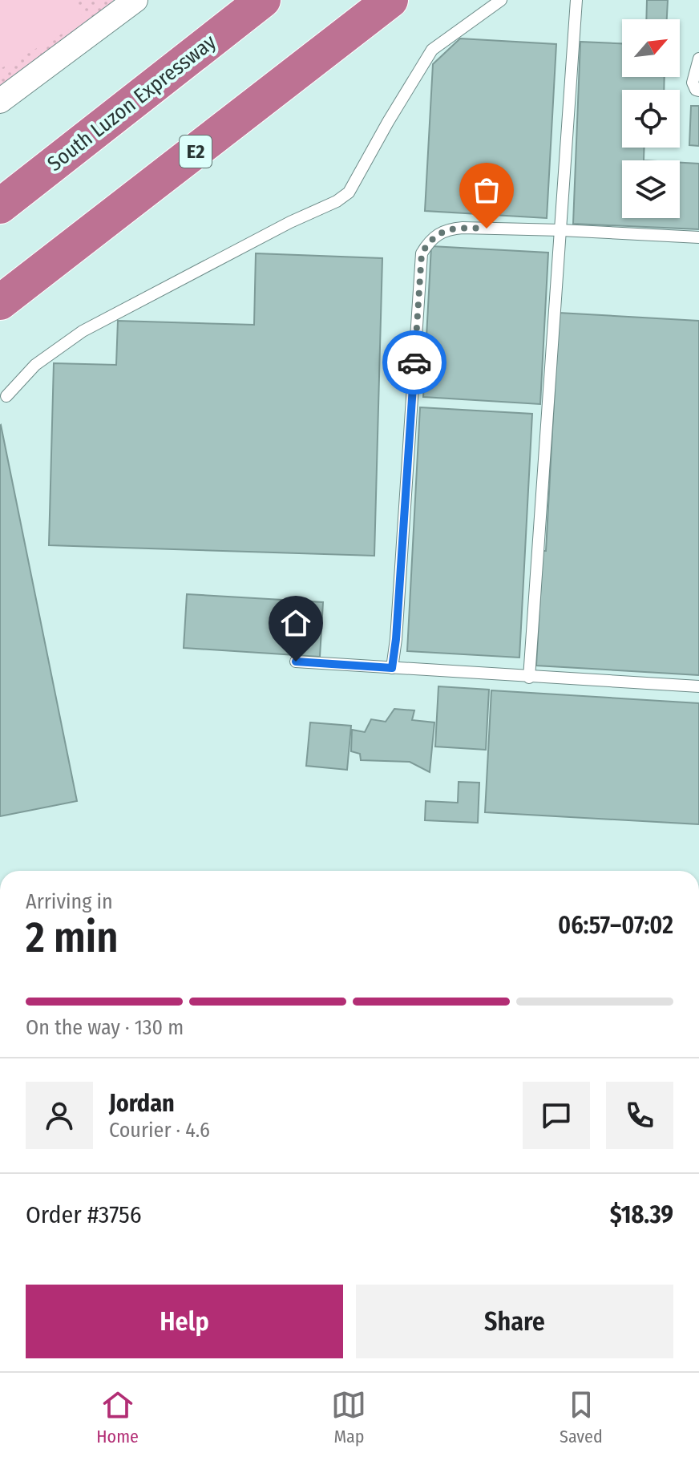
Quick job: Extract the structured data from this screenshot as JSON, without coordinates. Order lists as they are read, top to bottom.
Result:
{
  "streets": {
    "highway": ["South Luzon Expressway", "E2"]
  },
  "north": "top right",
  "page": {
    "heading": ["2 min", "Arriving in", "06:57–07:02"],
    "panel": [
      "Jordan",
      "Courier · 4.6",
      "Order #3756",
      "$18.39"
    ],
    "bar": "On the way · 130 m",
    "buttons": ["Help", "Share"],
    "tabs": ["Home", "Map", "Saved"]
  }
}
